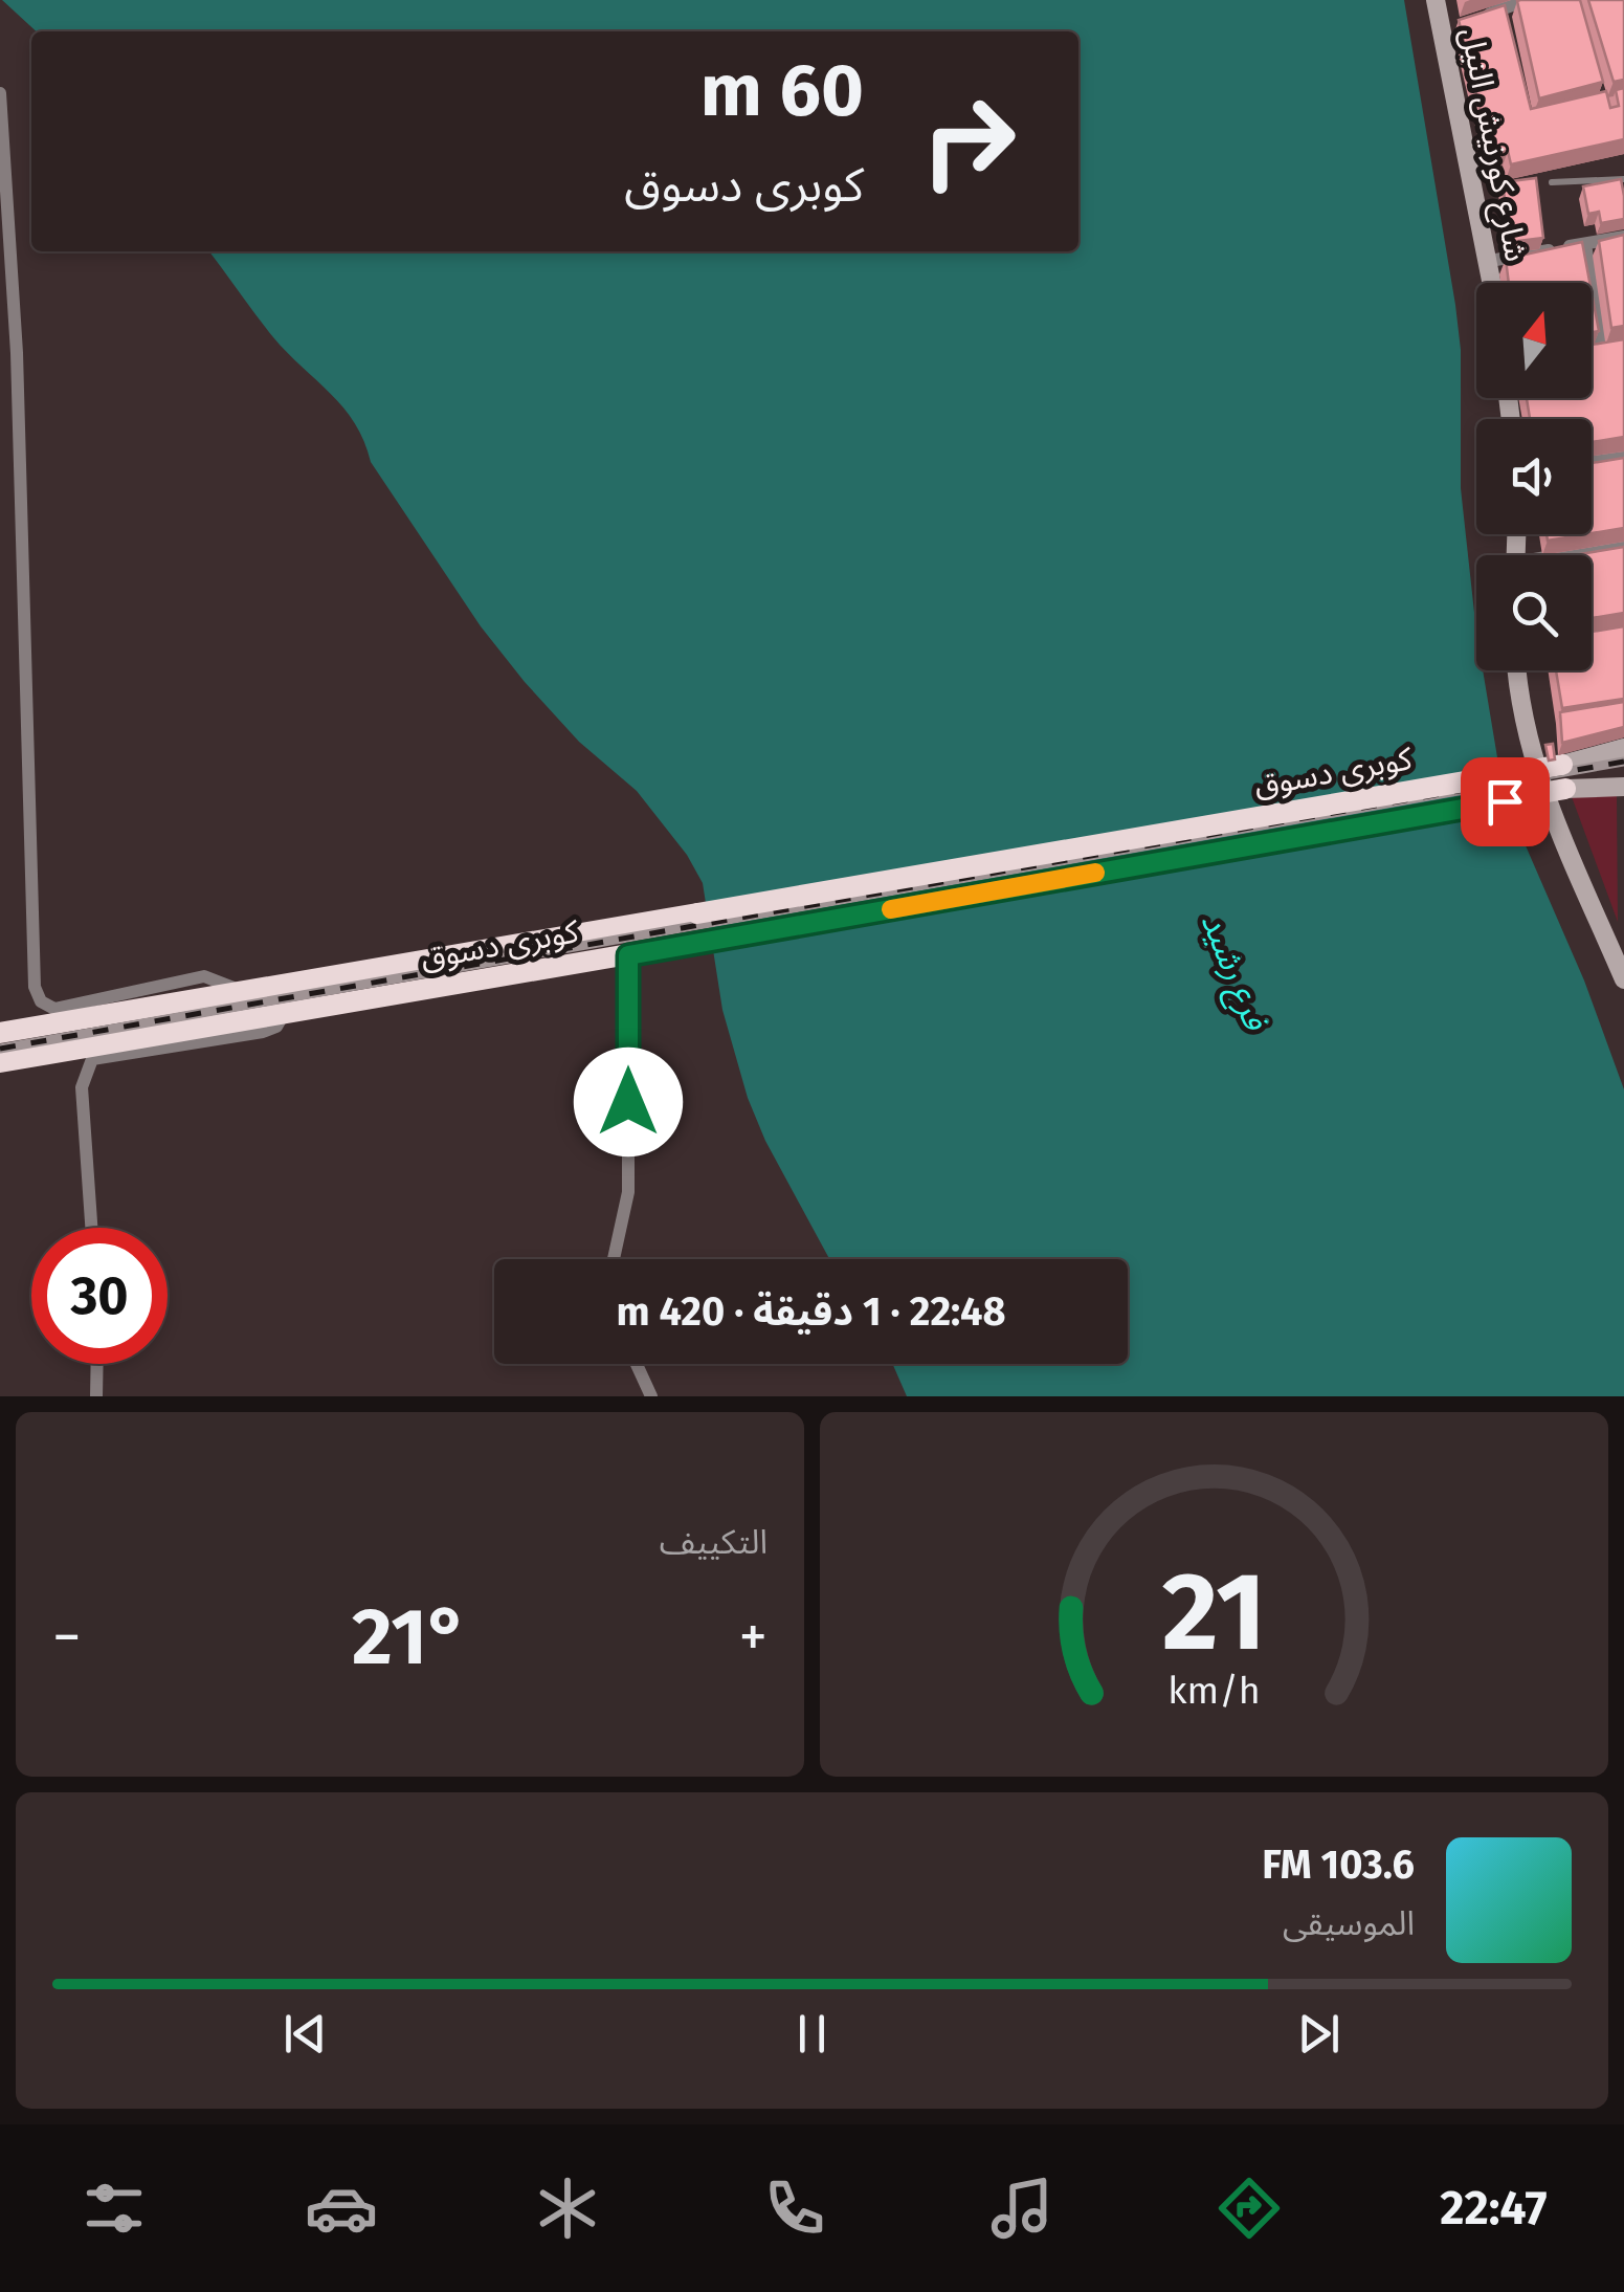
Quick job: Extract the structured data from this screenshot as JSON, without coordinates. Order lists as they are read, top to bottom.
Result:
{
  "streets": {
    "highway": ["كوبرى دسوق"],
    "main road": ["شارع كورنيش النيل"]
  },
  "water": ["فرع رشيد"],
  "north": "top",
  "page": {
    "turn": ["60 m", "كوبرى دسوق"],
    "limit": "30",
    "trip": "22:48 · 1 دقيقة · 420 m",
    "tile": "التكييف",
    "heat": ["−", "21°", "+"],
    "song": ["103.6 FM", "الموسيقى"],
    "tabs": "22:47",
    "gauge": ["21", "km/h"]
  }
}
